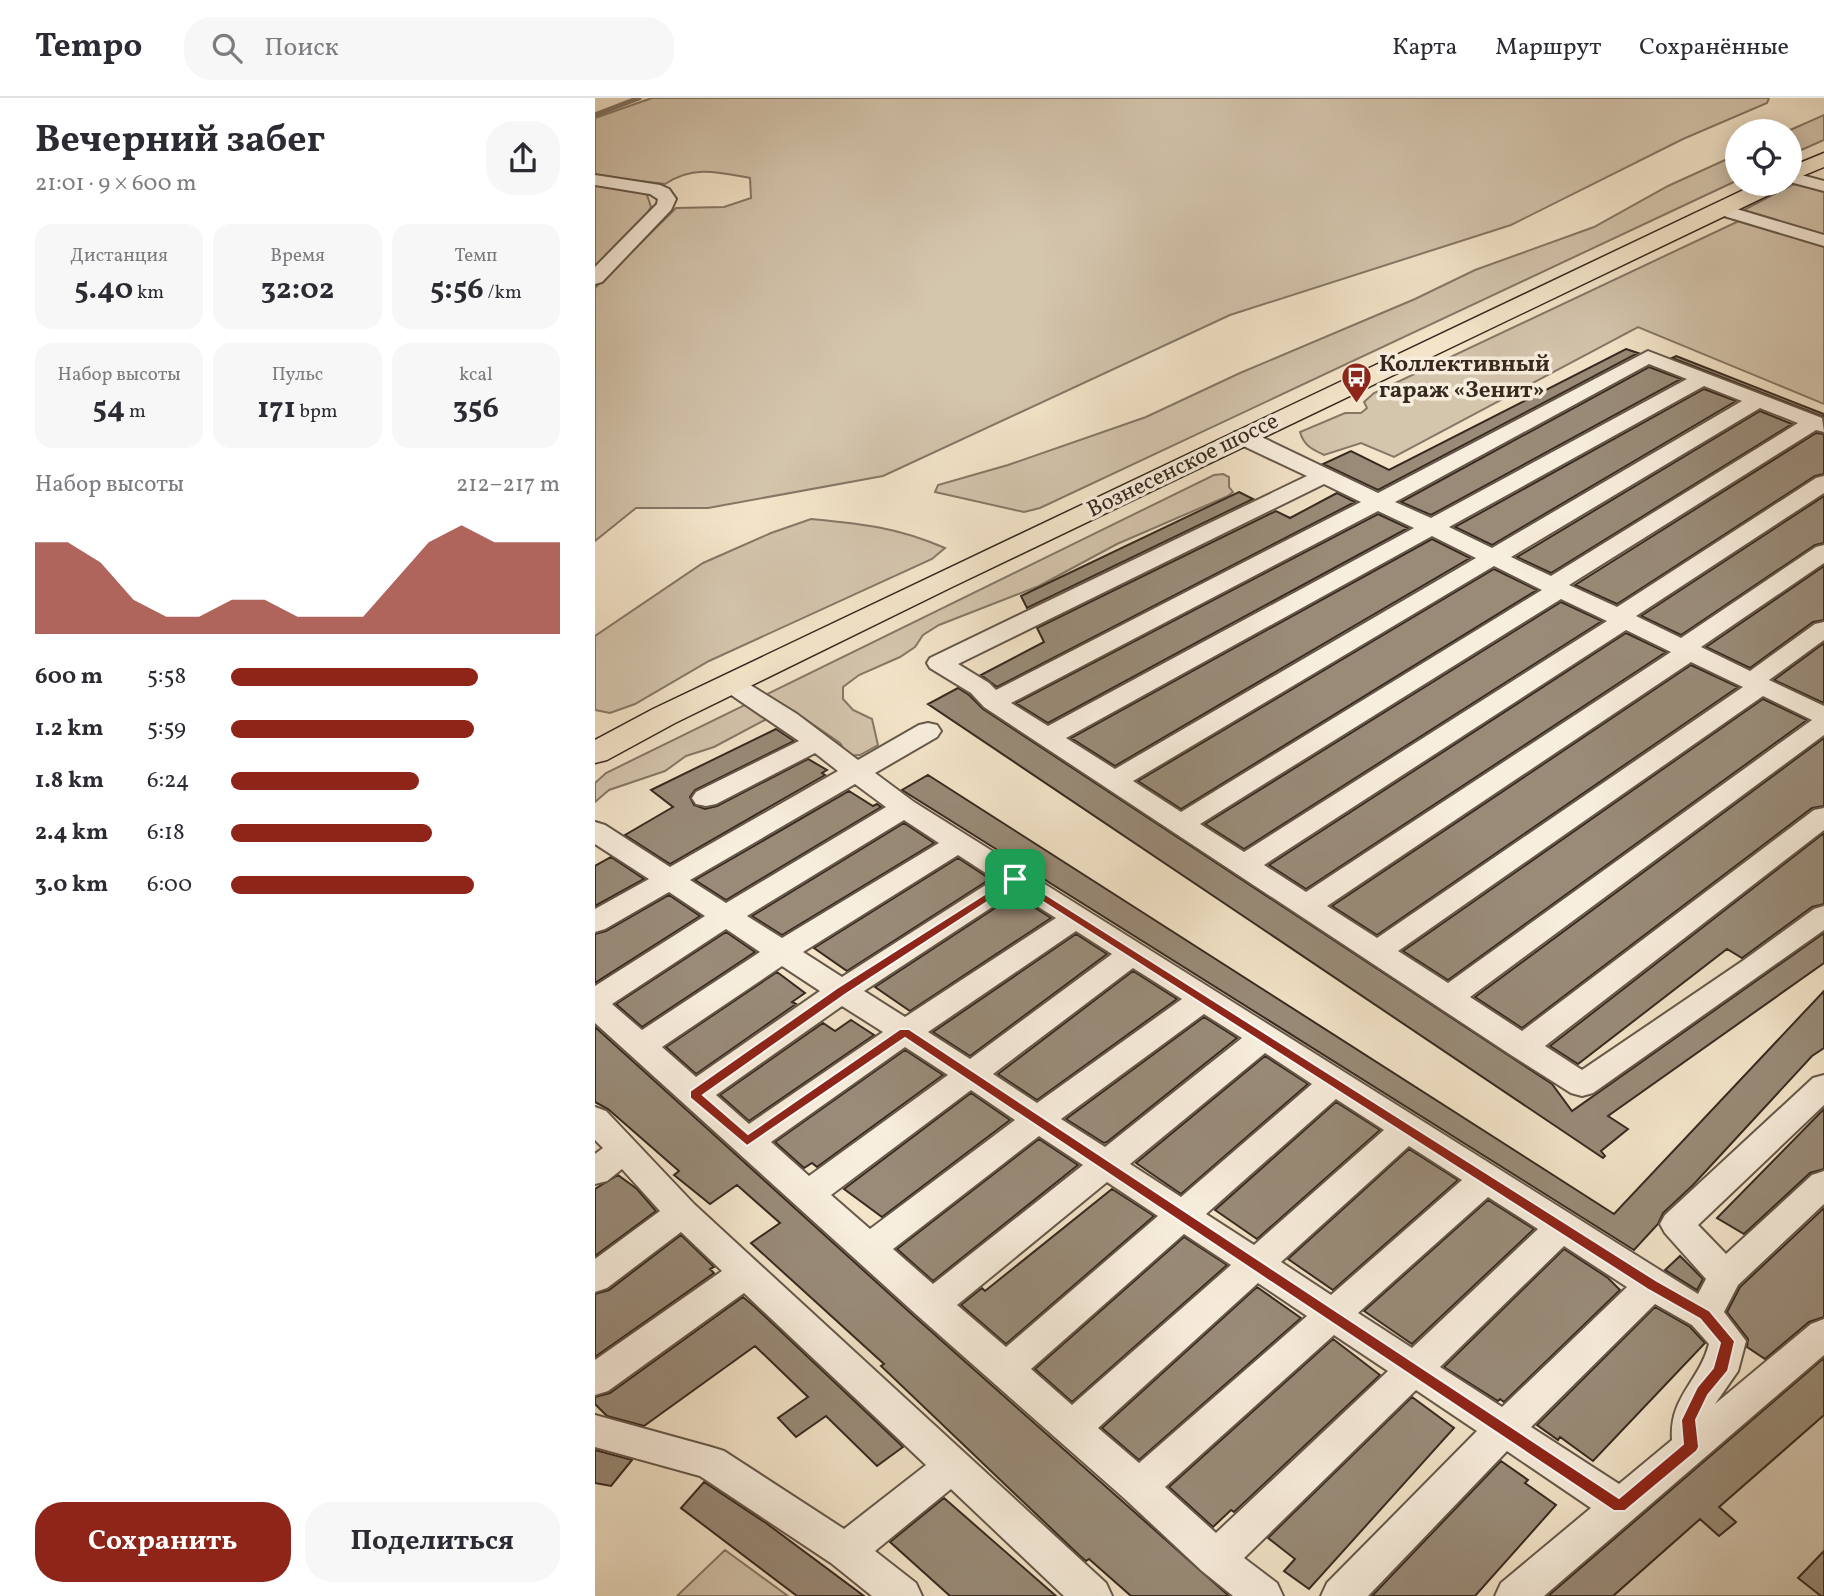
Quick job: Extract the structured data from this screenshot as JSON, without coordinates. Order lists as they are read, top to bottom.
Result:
{
  "streets": {
    "main road": ["Вознесенское шоссе"]
  },
  "places": {
    "bus stop": ["Коллективный гараж «Зенит»"]
  },
  "page": {
    "header": "Tempo",
    "search": "Поиск",
    "nav": ["Карта", "Маршрут", "Сохранённые"],
    "heading": ["Вечерний забег", "21:01 · 9 × 600 m"],
    "stats": [
      ["Дистанция", "5.40 km"],
      ["Время", "32:02"],
      ["Темп", "5:56 /km"],
      ["Набор высоты", "54 m"],
      ["Пульс", "171 bpm"],
      ["kcal", "356"]
    ],
    "chart": ["Набор высоты", "212–217 m"],
    "list": [
      {
        "name": "600 m",
        "note": "5:58"
      },
      {
        "name": "1.2 km",
        "note": "5:59"
      },
      {
        "name": "1.8 km",
        "note": "6:24"
      },
      {
        "name": "2.4 km",
        "note": "6:18"
      },
      {
        "name": "3.0 km",
        "note": "6:00"
      }
    ],
    "buttons": ["Сохранить", "Поделиться"]
  }
}
